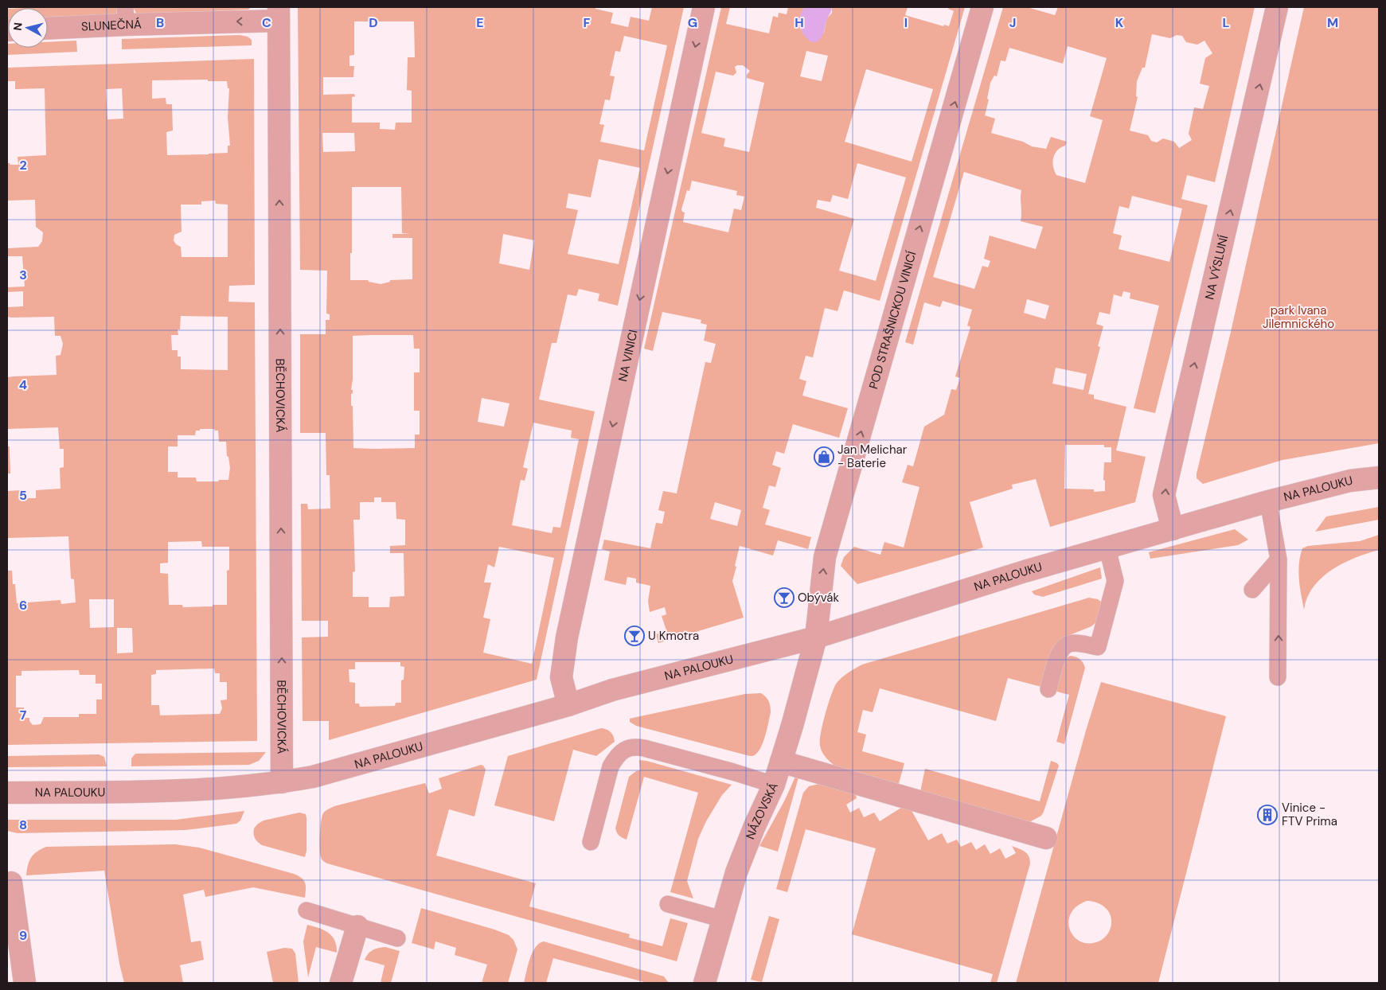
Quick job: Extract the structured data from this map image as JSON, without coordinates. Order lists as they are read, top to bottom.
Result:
{
  "streets": {
    "street": [
      "SLUNEČNÁ",
      "NA VÝSLUNÍ",
      "POD STRAŠNICKOU VINICÍ",
      "NA VINICI",
      "BĚCHOVICKÁ",
      "NA PALOUKU",
      "NÁZOVSKÁ"
    ]
  },
  "crossings": [
    ["SLUNEČNÁ", "BĚCHOVICKÁ"],
    ["NA VÝSLUNÍ", "NA PALOUKU"],
    ["POD STRAŠNICKOU VINICÍ", "NA PALOUKU"],
    ["POD STRAŠNICKOU VINICÍ", "NÁZOVSKÁ"],
    ["NA VINICI", "NA PALOUKU"],
    ["BĚCHOVICKÁ", "NA PALOUKU"],
    ["NA PALOUKU", "NÁZOVSKÁ"]
  ],
  "one_way": [
    "SLUNEČNÁ",
    "NA VÝSLUNÍ",
    "POD STRAŠNICKOU VINICÍ",
    "NA VINICI",
    "BĚCHOVICKÁ"
  ],
  "parks": ["park Ivana Jilemnického"],
  "places": {
    "shop": ["Jan Melichar - Baterie"],
    "bar": ["Obývák", "U Kmotra"],
    "building": ["Vinice - FTV Prima"]
  },
  "north": "left",
  "grid": {
    "columns": [
      "B",
      "C",
      "D",
      "E",
      "F",
      "G",
      "H",
      "I",
      "J",
      "K",
      "L",
      "M"
    ],
    "rows": [
      "2",
      "3",
      "4",
      "5",
      "6",
      "7",
      "8",
      "9"
    ]
  }
}
